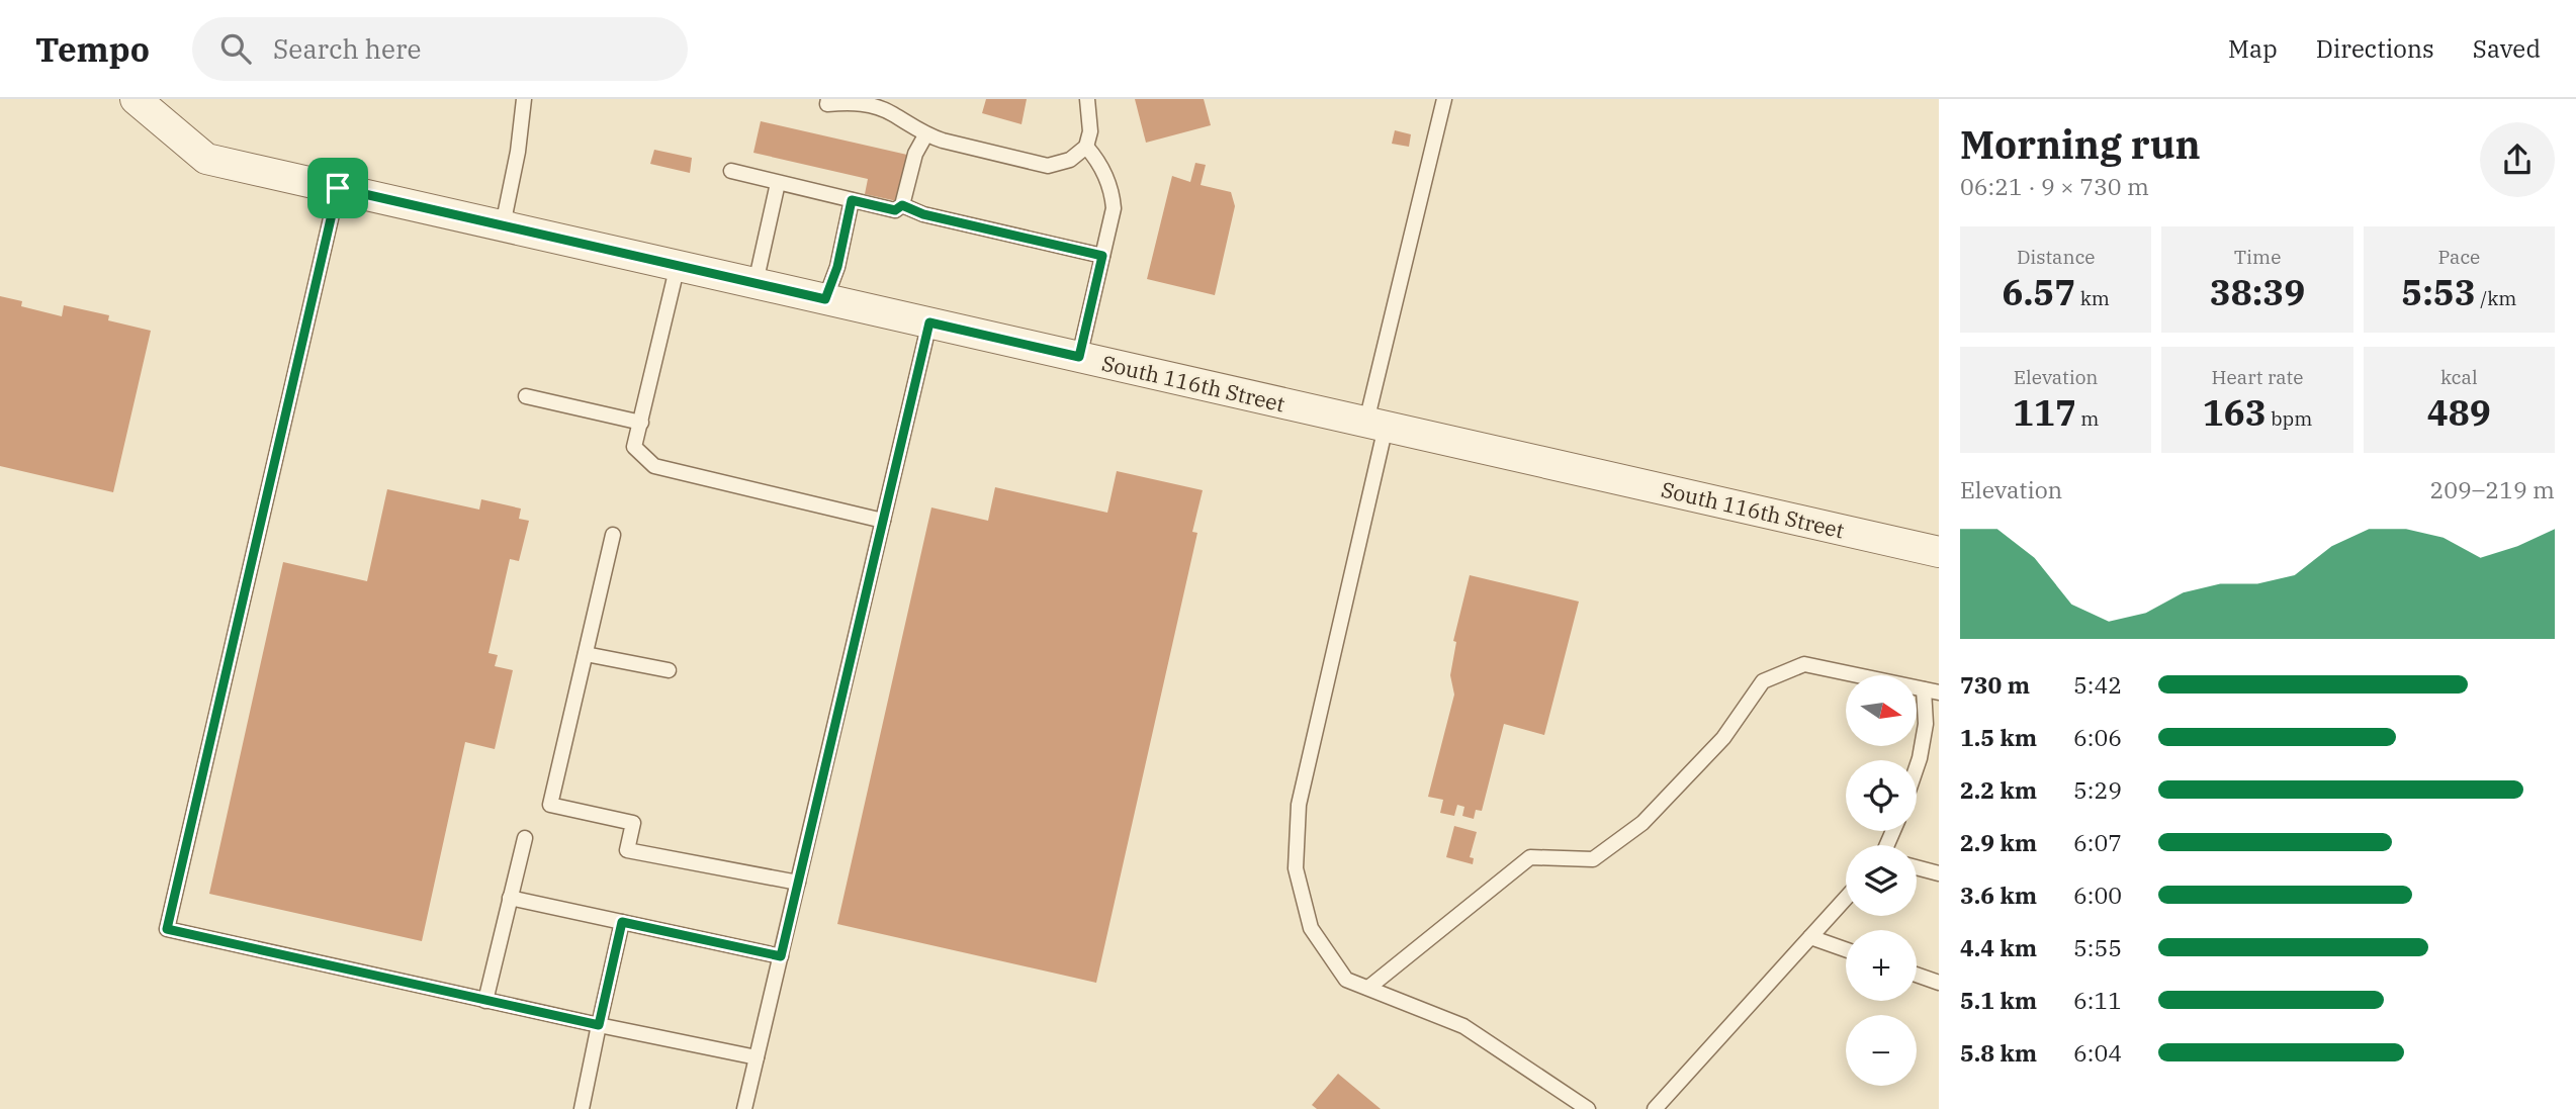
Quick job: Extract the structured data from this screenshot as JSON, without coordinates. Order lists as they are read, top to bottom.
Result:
{
  "streets": {
    "street": ["South 116th Street"]
  },
  "north": "right",
  "page": {
    "header": "Tempo",
    "search": "Search here",
    "nav": ["Map", "Directions", "Saved"],
    "heading": ["Morning run", "06:21 · 9 × 730 m"],
    "stats": [
      ["Distance", "6.57 km"],
      ["Time", "38:39"],
      ["Pace", "5:53 /km"],
      ["Elevation", "117 m"],
      ["Heart rate", "163 bpm"],
      ["kcal", "489"]
    ],
    "chart": ["Elevation", "209–219 m"],
    "list": [
      {
        "name": "730 m",
        "note": "5:42"
      },
      {
        "name": "1.5 km",
        "note": "6:06"
      },
      {
        "name": "2.2 km",
        "note": "5:29"
      },
      {
        "name": "2.9 km",
        "note": "6:07"
      },
      {
        "name": "3.6 km",
        "note": "6:00"
      },
      {
        "name": "4.4 km",
        "note": "5:55"
      },
      {
        "name": "5.1 km",
        "note": "6:11"
      },
      {
        "name": "5.8 km",
        "note": "6:04"
      }
    ],
    "map_buttons": ["+", "−"]
  }
}
